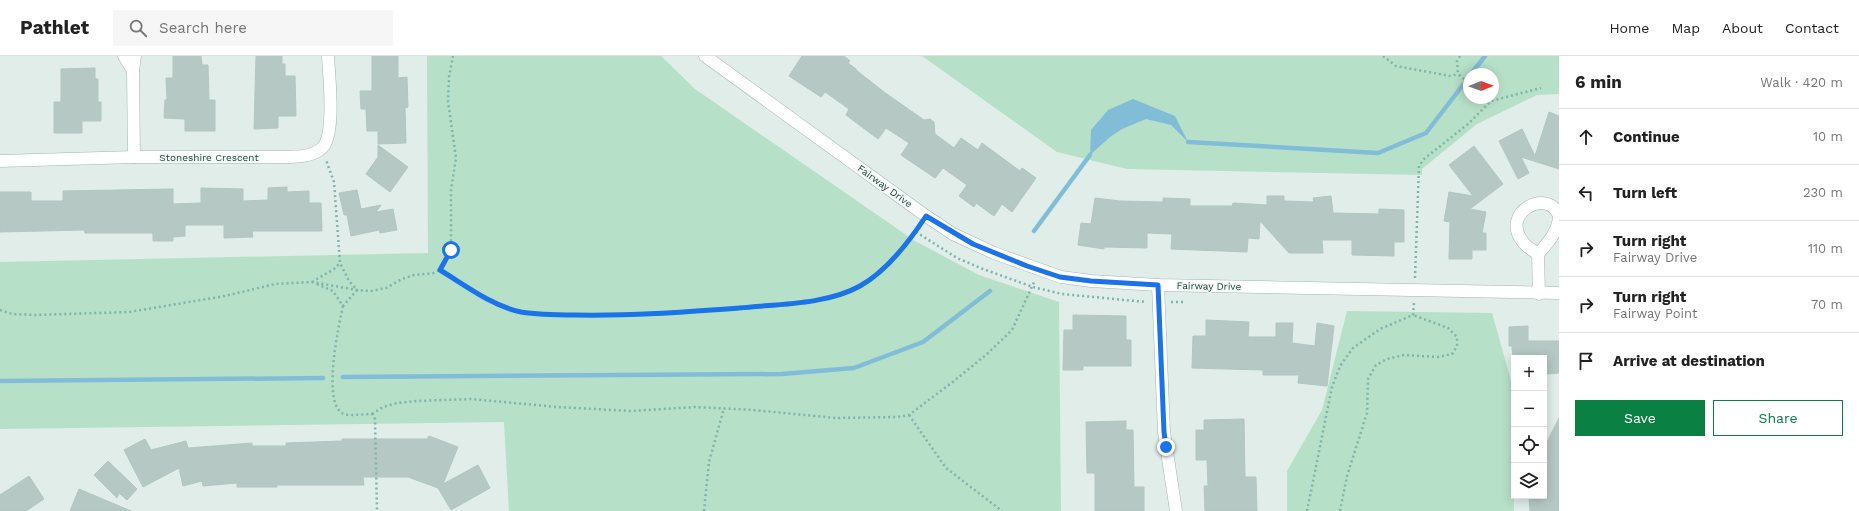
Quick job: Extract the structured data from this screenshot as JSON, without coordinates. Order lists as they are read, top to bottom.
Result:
{
  "streets": {
    "street": ["Stoneshire Crescent", "Fairway Drive"]
  },
  "north": "right",
  "page": {
    "header": "Pathlet",
    "search": "Search here",
    "nav": [
      "Home",
      "Map",
      "About",
      "Contact"
    ],
    "heading": ["6 min", "Walk · 420 m"],
    "list": [
      ["Continue", "10 m"],
      ["Turn left", "230 m"],
      ["Turn right", "Fairway Drive", "110 m"],
      ["Turn right", "Fairway Point", "70 m"],
      "Arrive at destination"
    ],
    "map_buttons": ["+", "−"],
    "buttons": ["Save", "Share"]
  }
}
